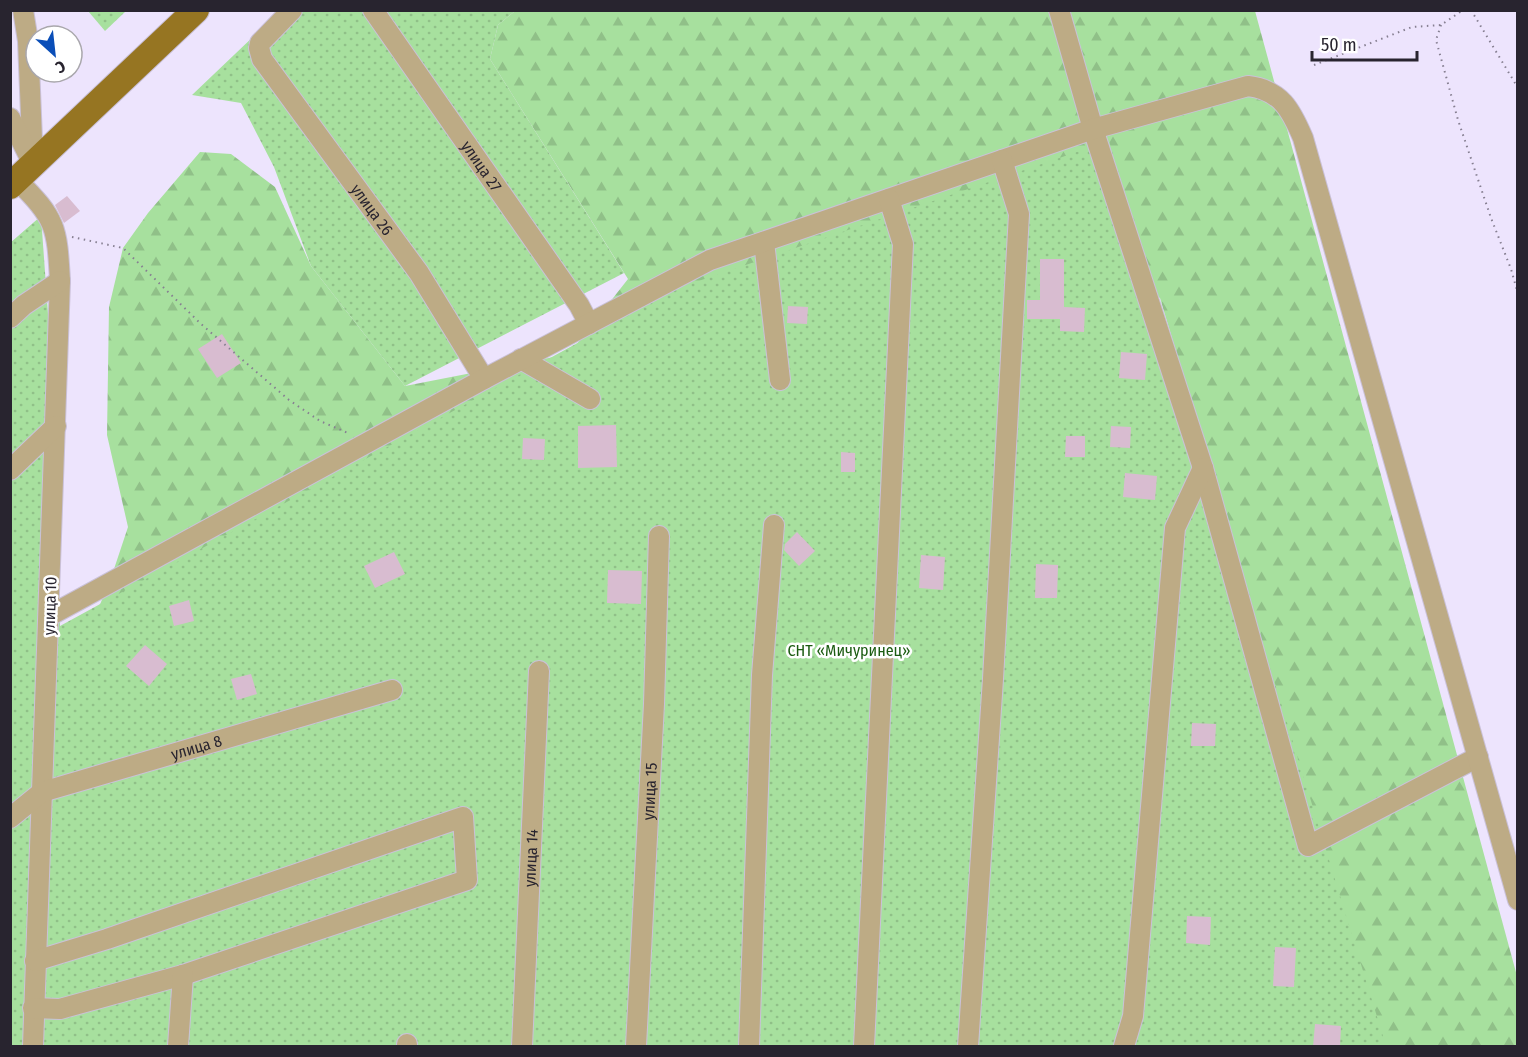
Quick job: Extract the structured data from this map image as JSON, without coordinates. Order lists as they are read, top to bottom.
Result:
{
  "streets": {
    "street": [
      "улица 27",
      "улица 26",
      "улица 10",
      "улица 8",
      "улица 15",
      "улица 14"
    ]
  },
  "crossings": [
    ["улица 10", "улица 8"]
  ],
  "parks": ["СНТ «Мичуринец»"],
  "scale_bar": "50 m",
  "north": "bottom right"
}
